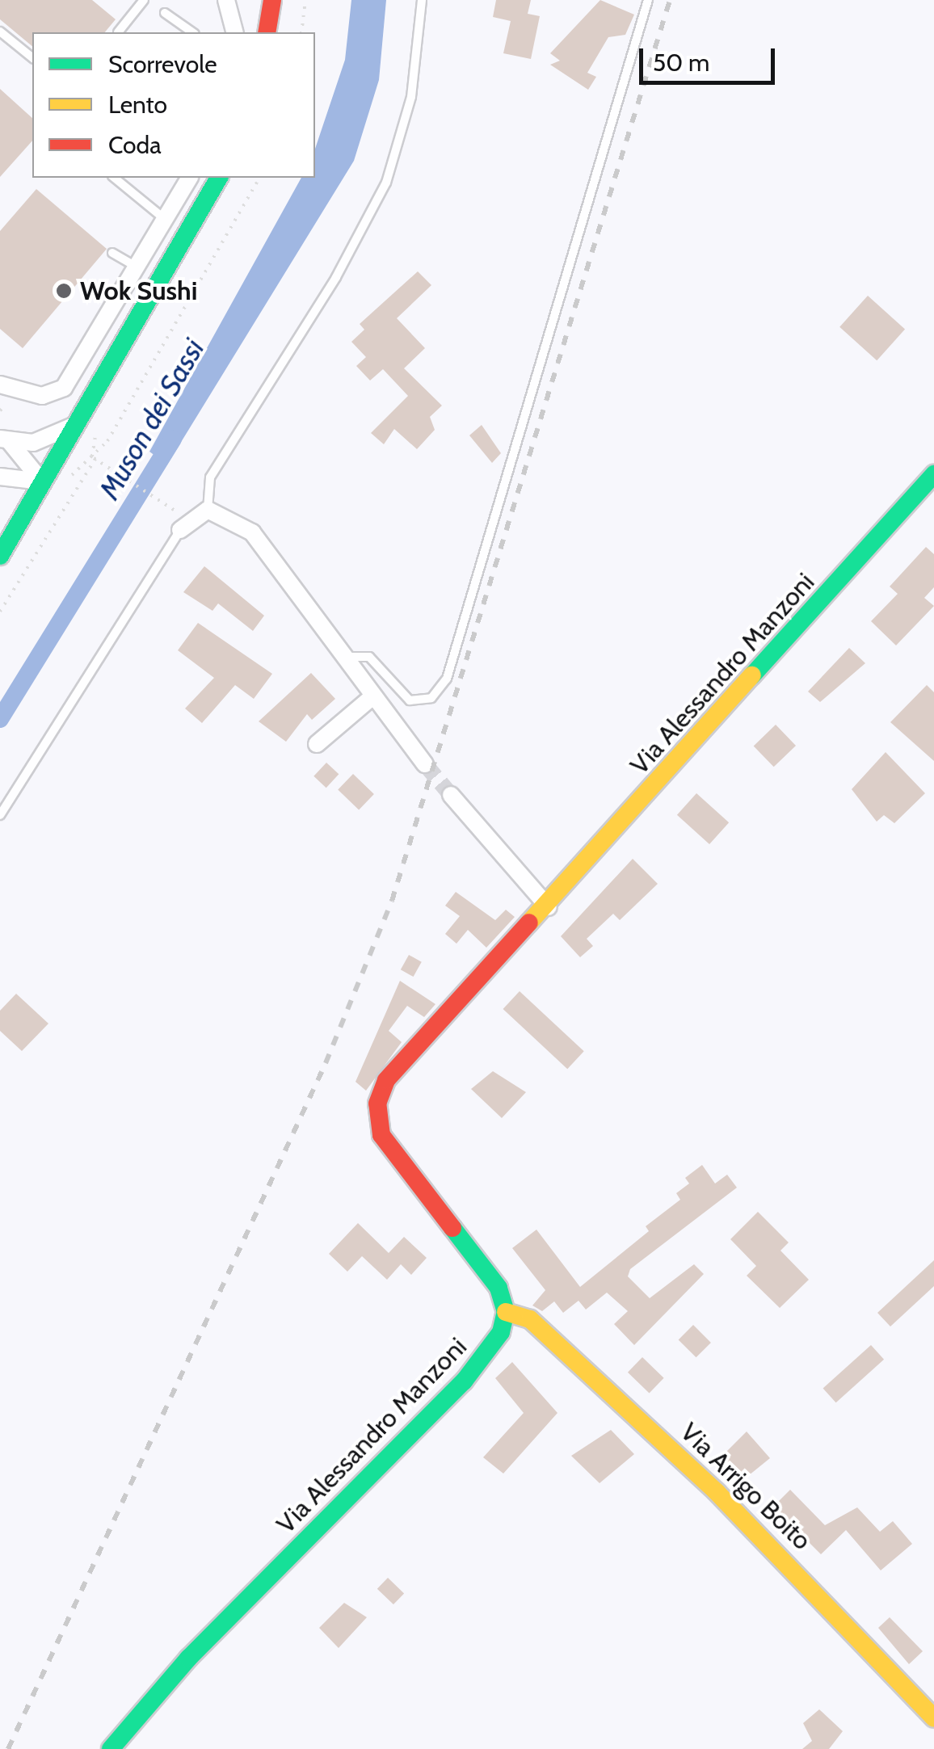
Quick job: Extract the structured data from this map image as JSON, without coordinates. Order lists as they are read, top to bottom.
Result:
{
  "streets": {
    "street": ["Via Alessandro Manzoni", "Via Arrigo Boito"]
  },
  "crossings": [
    ["Via Alessandro Manzoni", "Via Arrigo Boito"]
  ],
  "water": ["Muson dei Sassi"],
  "places": ["Wok Sushi"],
  "legend": ["Scorrevole", "Lento", "Coda"],
  "scale_bar": "50 m"
}
